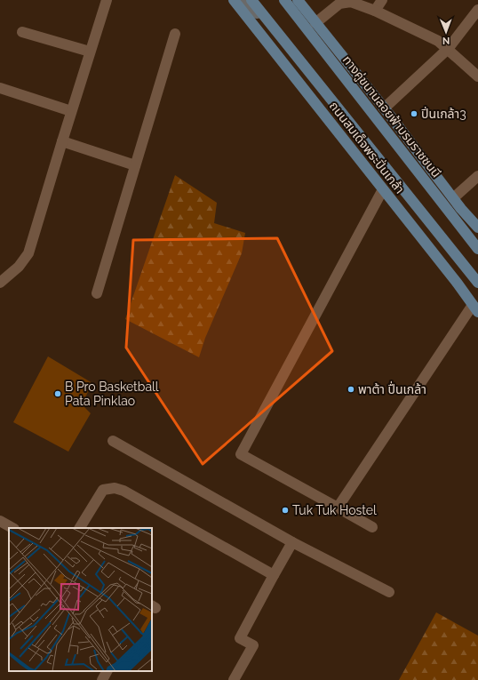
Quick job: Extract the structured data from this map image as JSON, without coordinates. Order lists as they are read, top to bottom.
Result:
{
  "streets": {
    "main road": ["ทางคู่ขนานลอยฟ้าบรมราชชนนี", "ถนนสมเด็จพระปิ่นเกล้า"]
  },
  "places": [
    "ปิ่นเกล้า3",
    "พาต้า ปื่นเกล้า",
    "B Pro Basketball Pata Pinklao",
    "Tuk Tuk Hostel"
  ],
  "north": "bottom"
}
